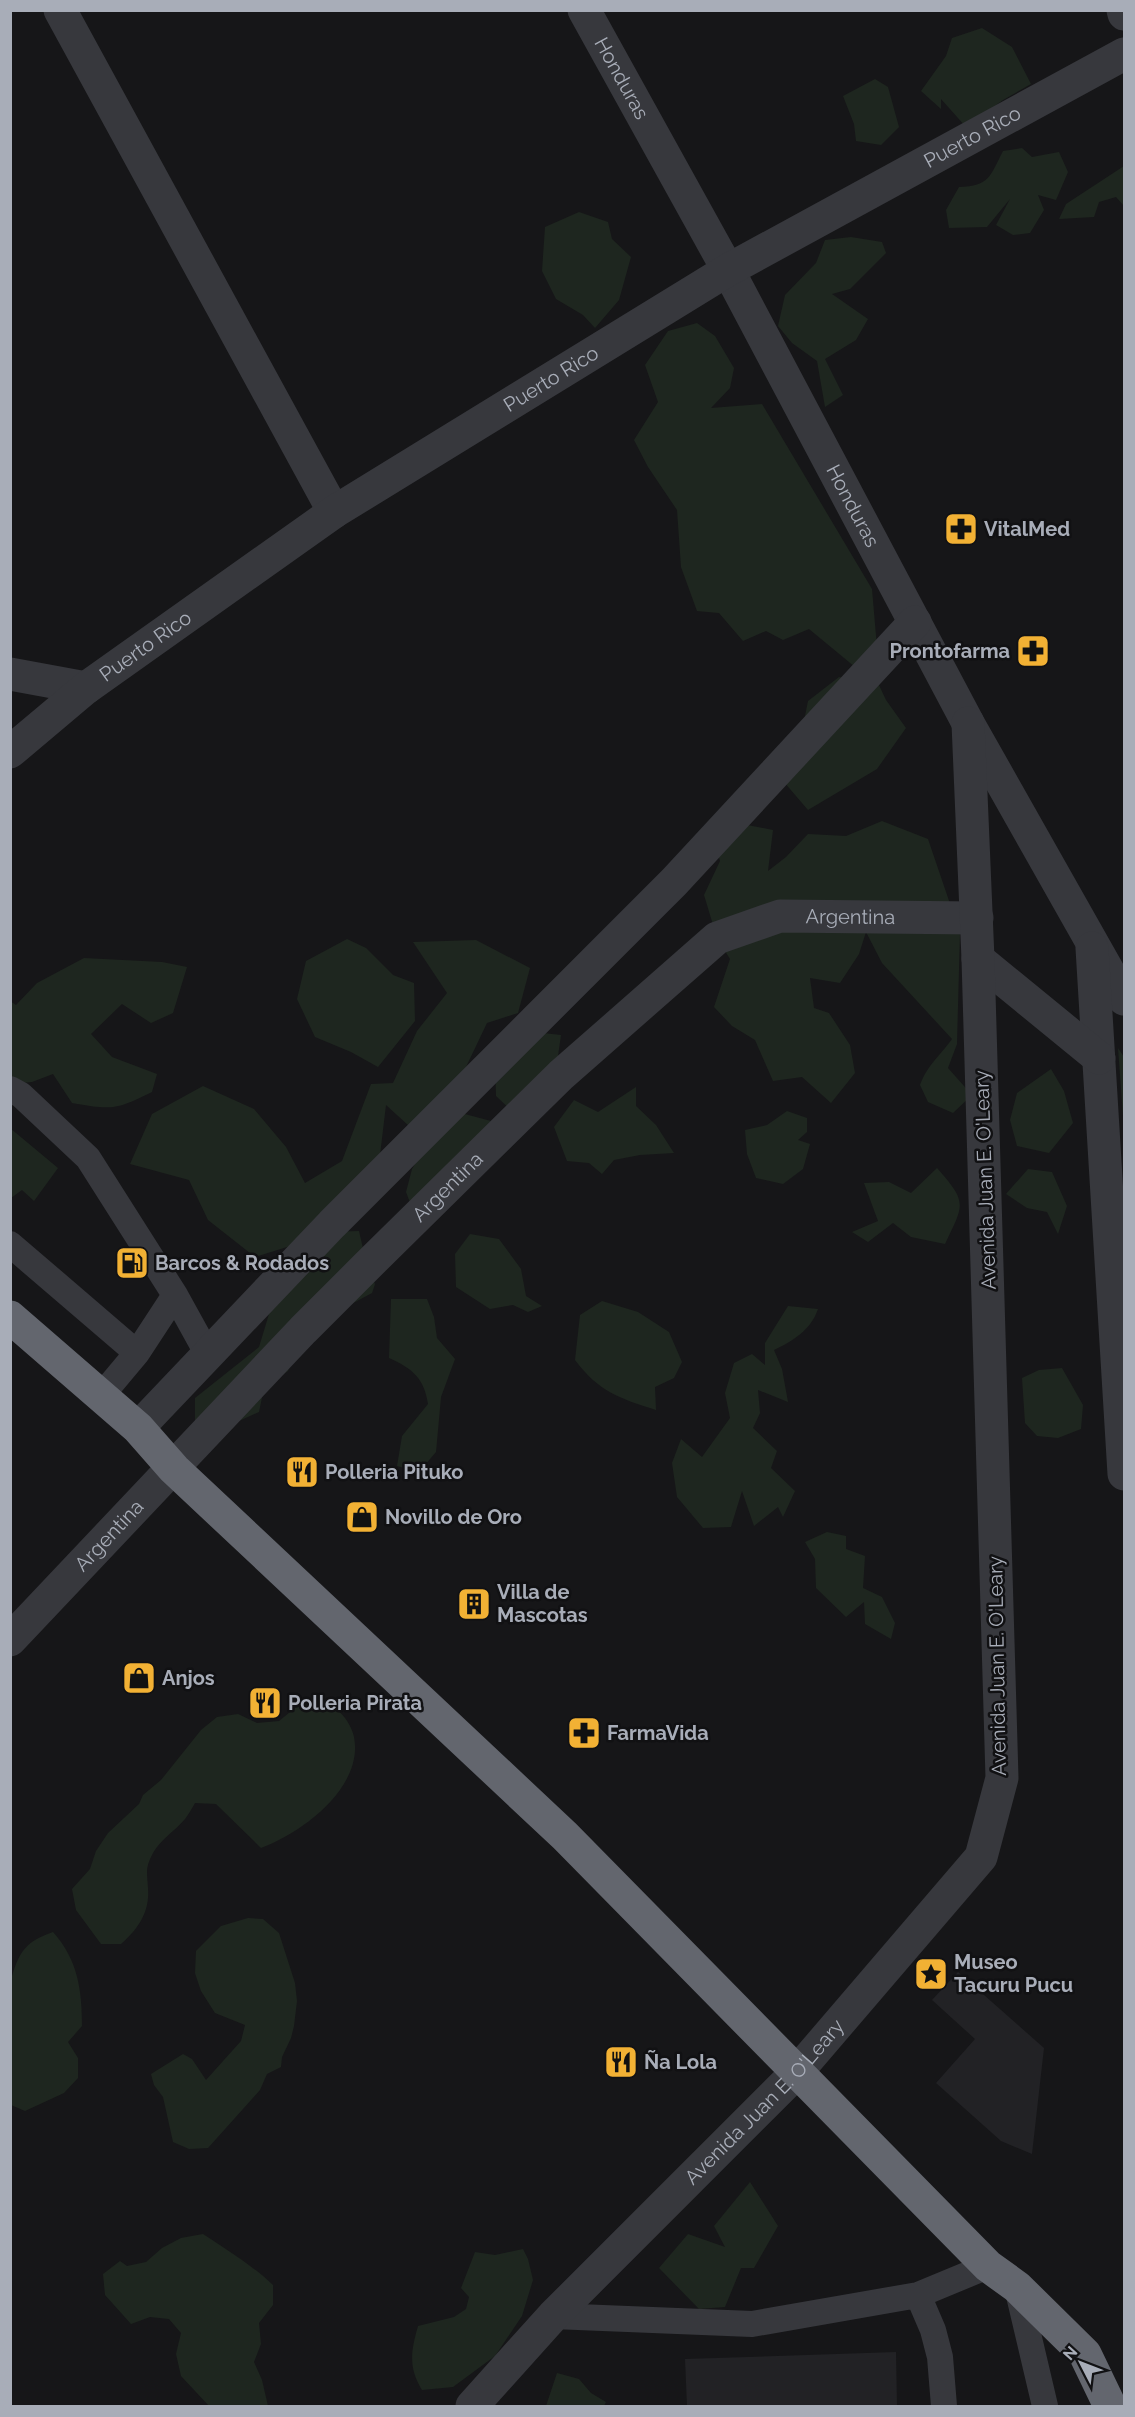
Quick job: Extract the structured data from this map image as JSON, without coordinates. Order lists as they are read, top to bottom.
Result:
{
  "streets": {
    "street": [
      "Honduras",
      "Puerto Rico",
      "Argentina",
      "Avenida Juan E. O'Leary"
    ]
  },
  "crossings": [
    ["Honduras", "Puerto Rico"],
    ["Honduras", "Avenida Juan E. O'Leary"],
    ["Argentina", "Avenida Juan E. O'Leary"]
  ],
  "places": {
    "pharmacy": ["VitalMed", "Prontofarma", "FarmaVida"],
    "fuel station": ["Barcos & Rodados"],
    "restaurant": ["Polleria Pituko", "Polleria Pirata", "Ña Lola"],
    "shop": ["Novillo de Oro", "Anjos"],
    "building": ["Villa de Mascotas"],
    "place": ["Museo Tacuru Pucu"]
  },
  "north": "top left"
}
